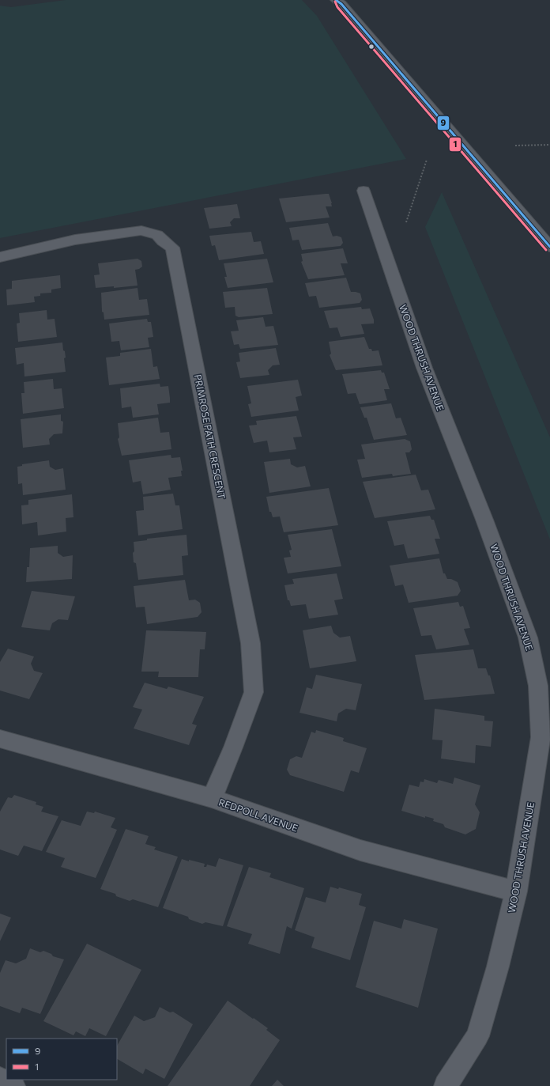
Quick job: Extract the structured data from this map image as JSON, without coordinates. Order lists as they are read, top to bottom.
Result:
{
  "streets": {
    "street": ["WOOD THRUSH AVENUE", "PRIMROSE PATH CRESCENT", "REDPOLL AVENUE"]
  },
  "crossings": [
    ["WOOD THRUSH AVENUE", "REDPOLL AVENUE"],
    ["PRIMROSE PATH CRESCENT", "REDPOLL AVENUE"]
  ],
  "lines": ["transit line 9", "transit line 1"],
  "legend": ["9", "1"]
}
